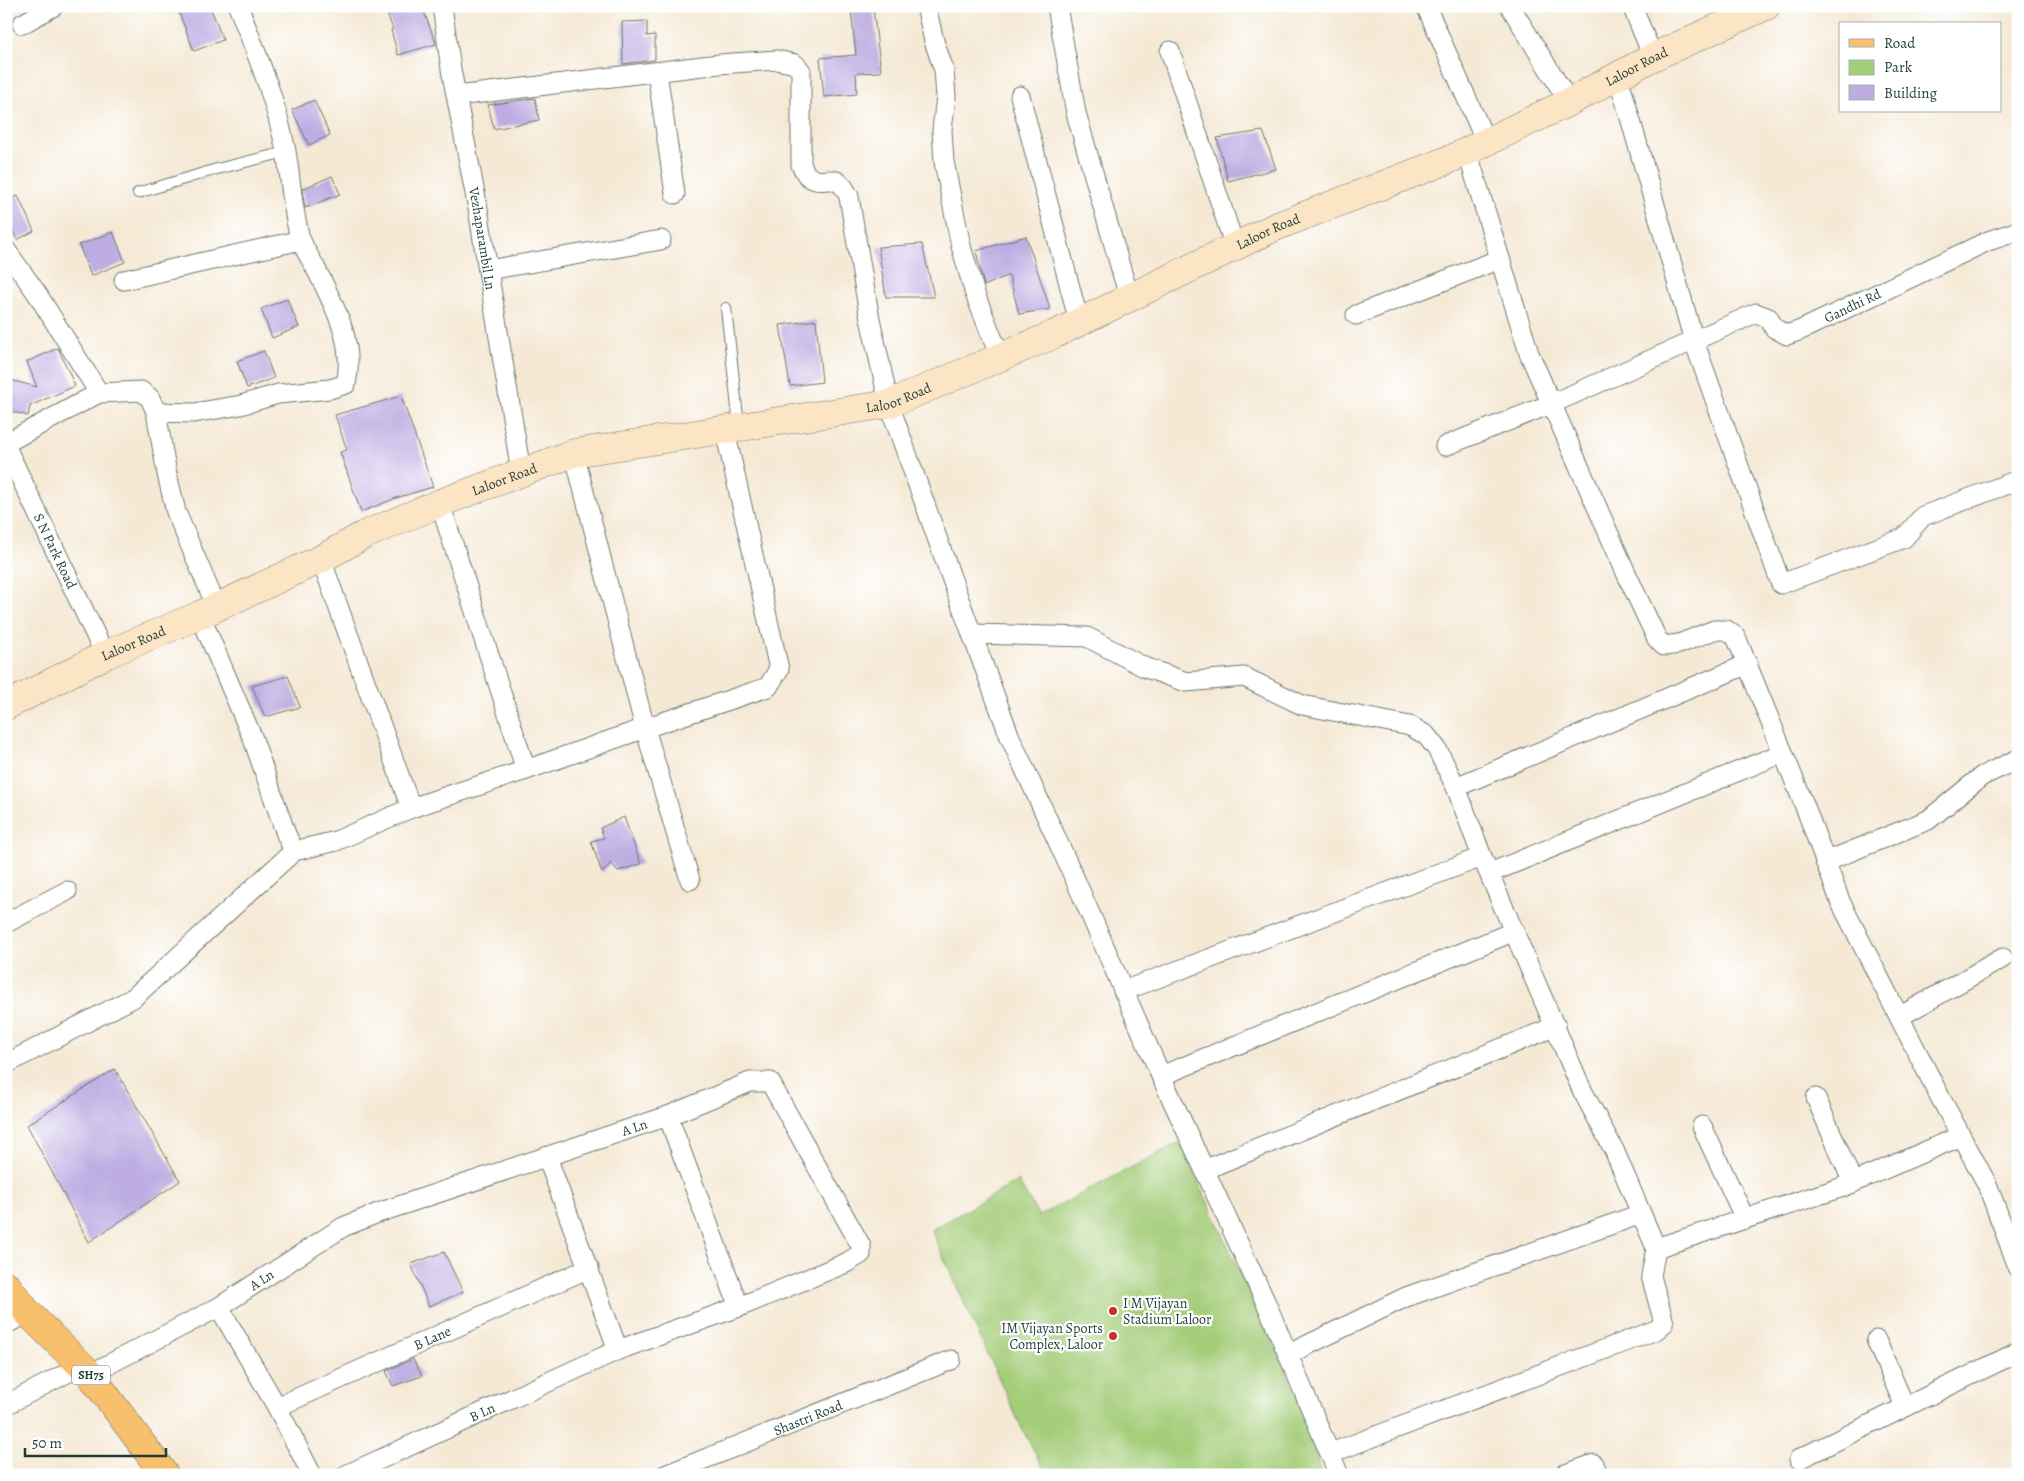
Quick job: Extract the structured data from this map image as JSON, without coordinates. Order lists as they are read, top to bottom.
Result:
{
  "streets": {
    "main road": ["SH75"],
    "street": [
      "Laloor Road",
      "Vezhaparambil Ln",
      "Gandhi Rd",
      "S N Park Road",
      "A Ln",
      "B Lane",
      "B Ln",
      "Shastri Road"
    ]
  },
  "crossings": [
    ["Laloor Road", "Vezhaparambil Ln"],
    ["Laloor Road", "S N Park Road"],
    ["A Ln", "SH75"],
    ["A Ln", "B Ln"]
  ],
  "places": ["I M Vijayan Stadium Laloor", "IM Vijayan Sports Complex, Laloor"],
  "legend": ["Road", "Park", "Building"],
  "scale_bar": "50 m"
}
